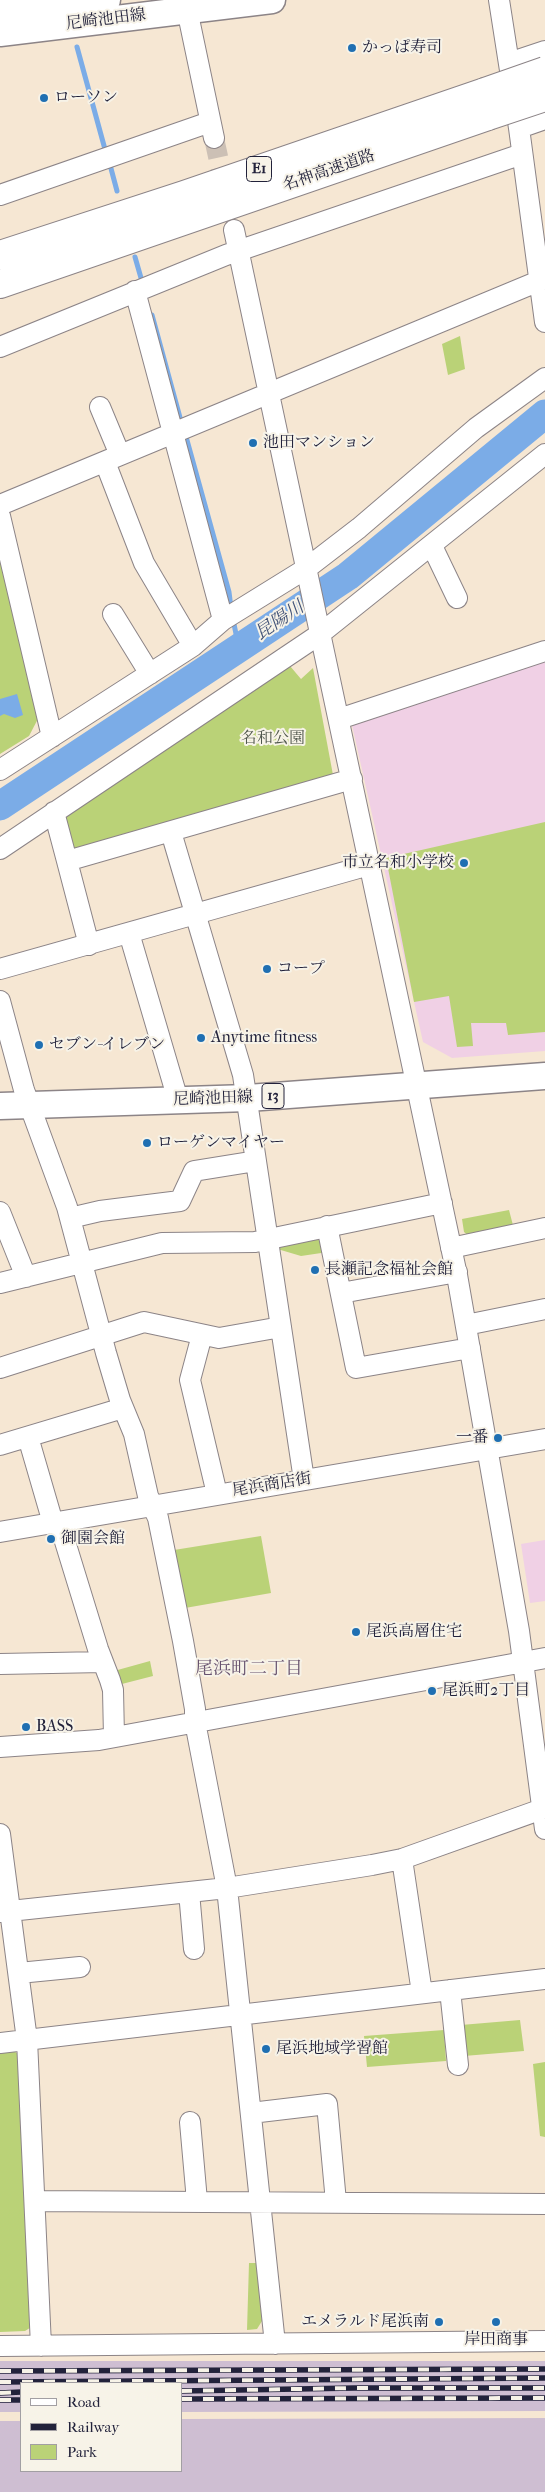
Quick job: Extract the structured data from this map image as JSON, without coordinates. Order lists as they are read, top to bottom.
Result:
{
  "streets": {
    "highway": ["E1", "名神高速道路"],
    "main road": ["尼崎池田線", "13"],
    "street": ["尾浜商店街"]
  },
  "crossings": [
    ["E1", "名神高速道路"]
  ],
  "districts": ["尾浜町二丁目"],
  "water": ["昆陽川"],
  "parks": ["名和公園"],
  "places": [
    "かっぱ寿司",
    "ローソン",
    "池田マンション",
    "市立名和小学校",
    "コープ",
    "Anytime fitness",
    "セブン-イレブン",
    "ローゲンマイヤー",
    "長瀬記念福祉会館",
    "一番",
    "御園会館",
    "尾浜高層住宅",
    "尾浜町2丁目",
    "BASS",
    "尾浜地域学習館",
    "エメラルド尾浜南",
    "岸田商事"
  ],
  "legend": ["Road", "Railway", "Park"]
}
